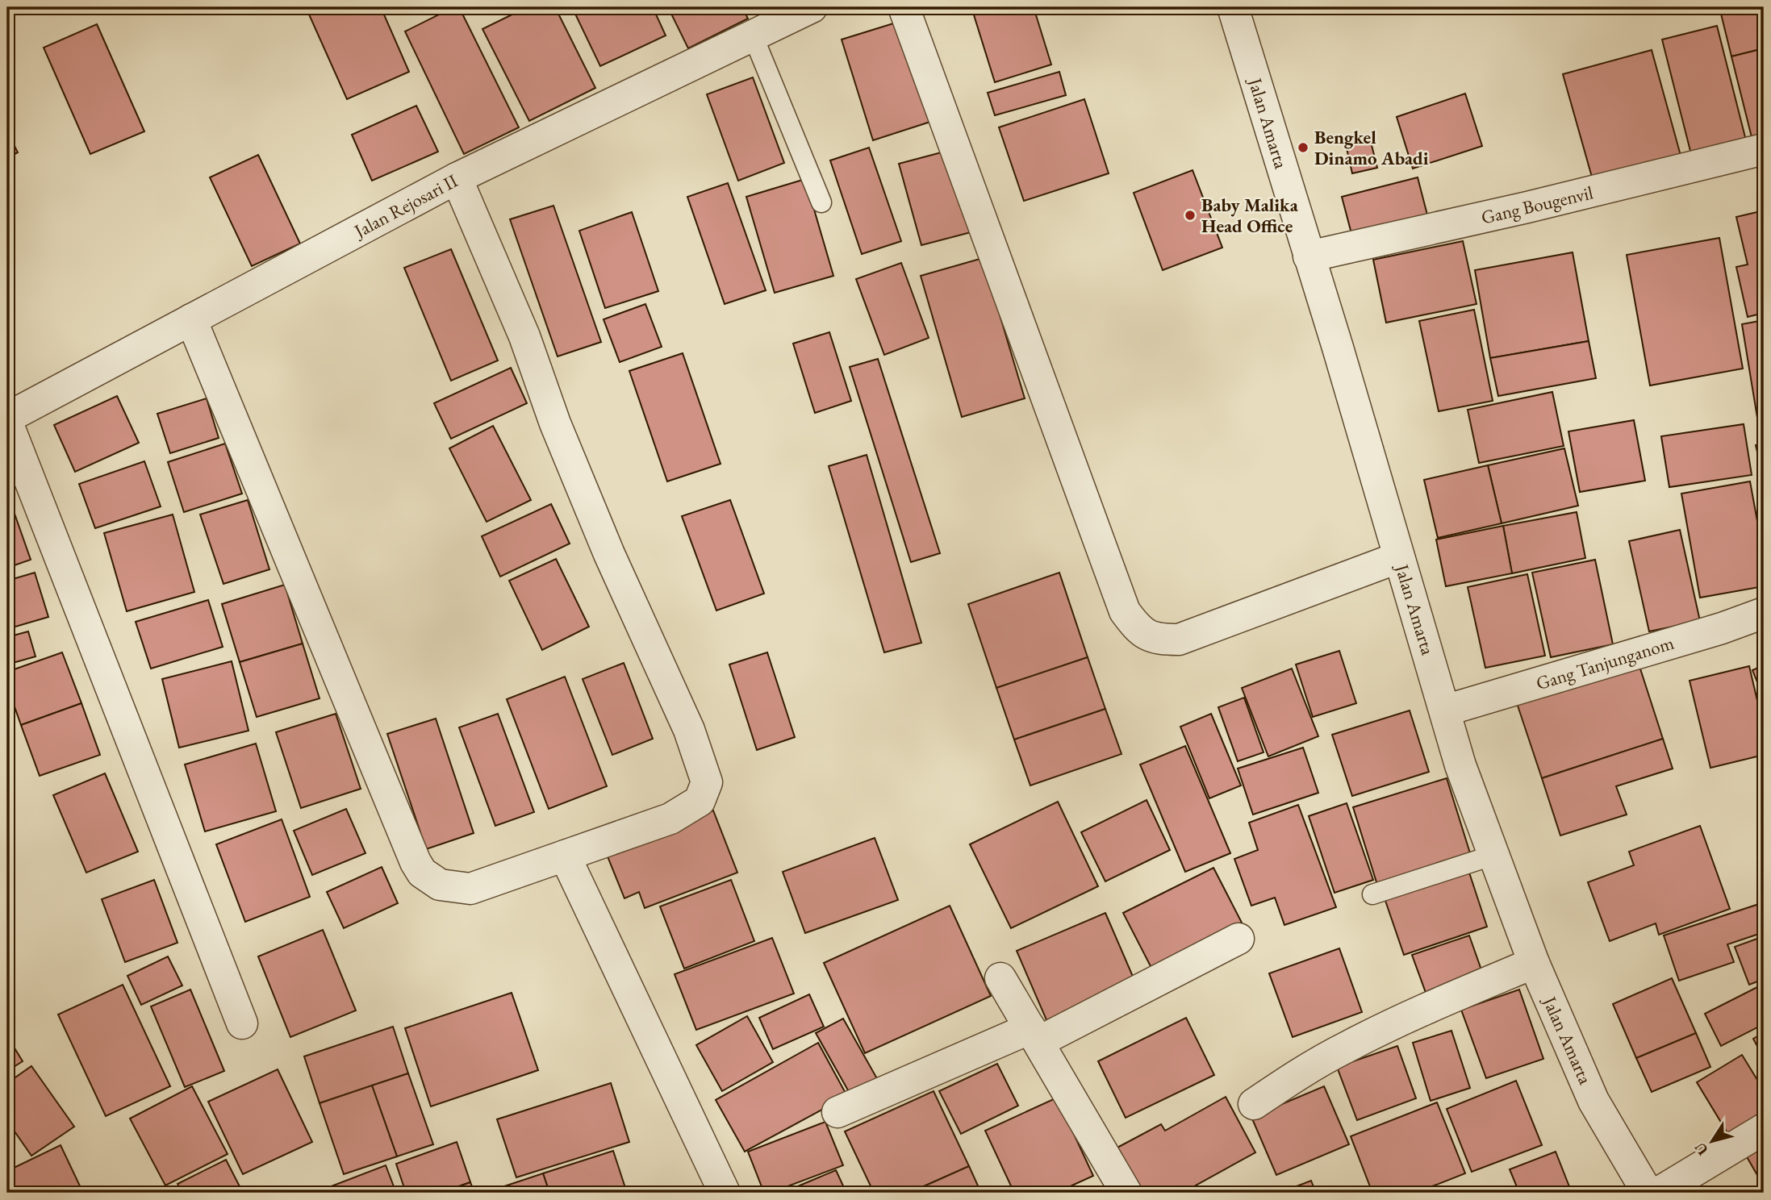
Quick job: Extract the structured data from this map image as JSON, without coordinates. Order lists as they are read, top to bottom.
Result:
{
  "streets": {
    "street": [
      "Jalan Amarta",
      "Gang Bougenvil",
      "Jalan Rejosari II",
      "Gang Tanjunganom"
    ]
  },
  "crossings": [
    ["Jalan Amarta", "Gang Bougenvil"],
    ["Jalan Amarta", "Gang Tanjunganom"]
  ],
  "places": ["Bengkel Dinamo Abadi", "Baby Malika Head Office"],
  "north": "bottom left"
}
